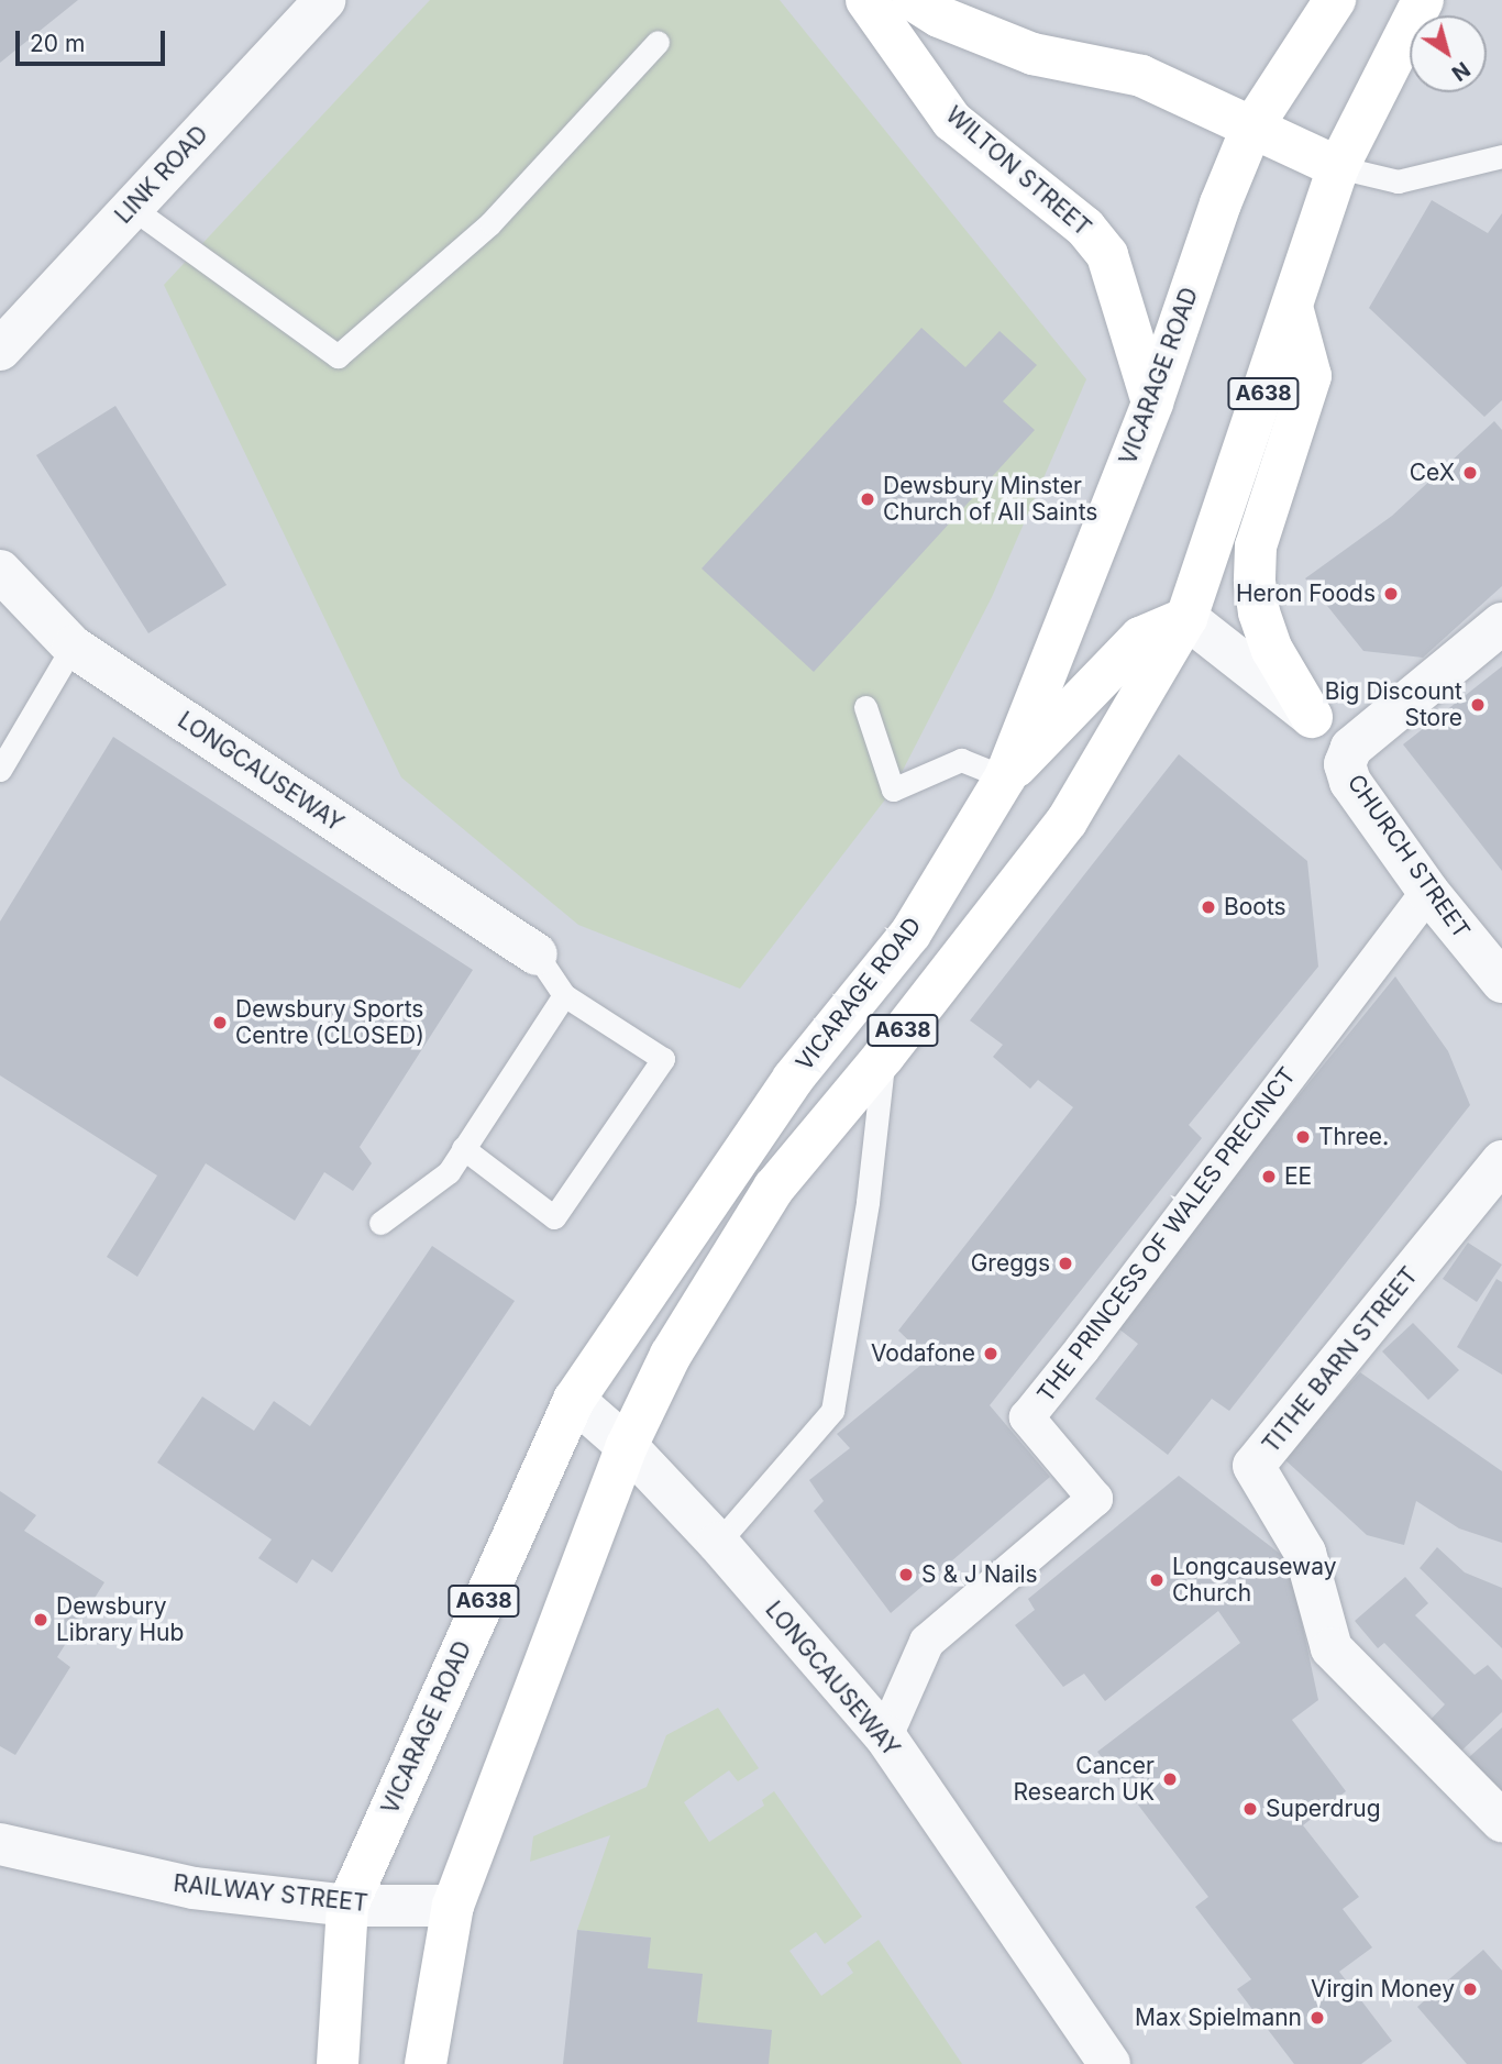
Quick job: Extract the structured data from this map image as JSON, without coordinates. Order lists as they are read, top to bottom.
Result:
{
  "streets": {
    "main road": ["WILTON STREET", "VICARAGE ROAD", "A638"],
    "street": [
      "LINK ROAD",
      "LONGCAUSEWAY",
      "CHURCH STREET",
      "THE PRINCESS OF WALES PRECINCT",
      "TITHE BARN STREET",
      "RAILWAY STREET"
    ]
  },
  "crossings": [
    ["WILTON STREET", "VICARAGE ROAD"],
    ["VICARAGE ROAD", "A638"],
    ["VICARAGE ROAD", "LONGCAUSEWAY"],
    ["VICARAGE ROAD", "RAILWAY STREET"],
    ["A638", "LONGCAUSEWAY"],
    ["A638", "CHURCH STREET"],
    ["A638", "RAILWAY STREET"],
    ["LONGCAUSEWAY", "THE PRINCESS OF WALES PRECINCT"],
    ["CHURCH STREET", "THE PRINCESS OF WALES PRECINCT"]
  ],
  "places": [
    "CeX",
    "Dewsbury Minster Church of All Saints",
    "Heron Foods",
    "Big Discount Store",
    "Boots",
    "Dewsbury Sports Centre (CLOSED)",
    "Three.",
    "EE",
    "Greggs",
    "Vodafone",
    "S & J Nails",
    "Longcauseway Church",
    "Dewsbury Library Hub",
    "Cancer Research UK",
    "Superdrug",
    "Virgin Money",
    "Max Spielmann"
  ],
  "scale_bar": "20 m",
  "north": "bottom right"
}
